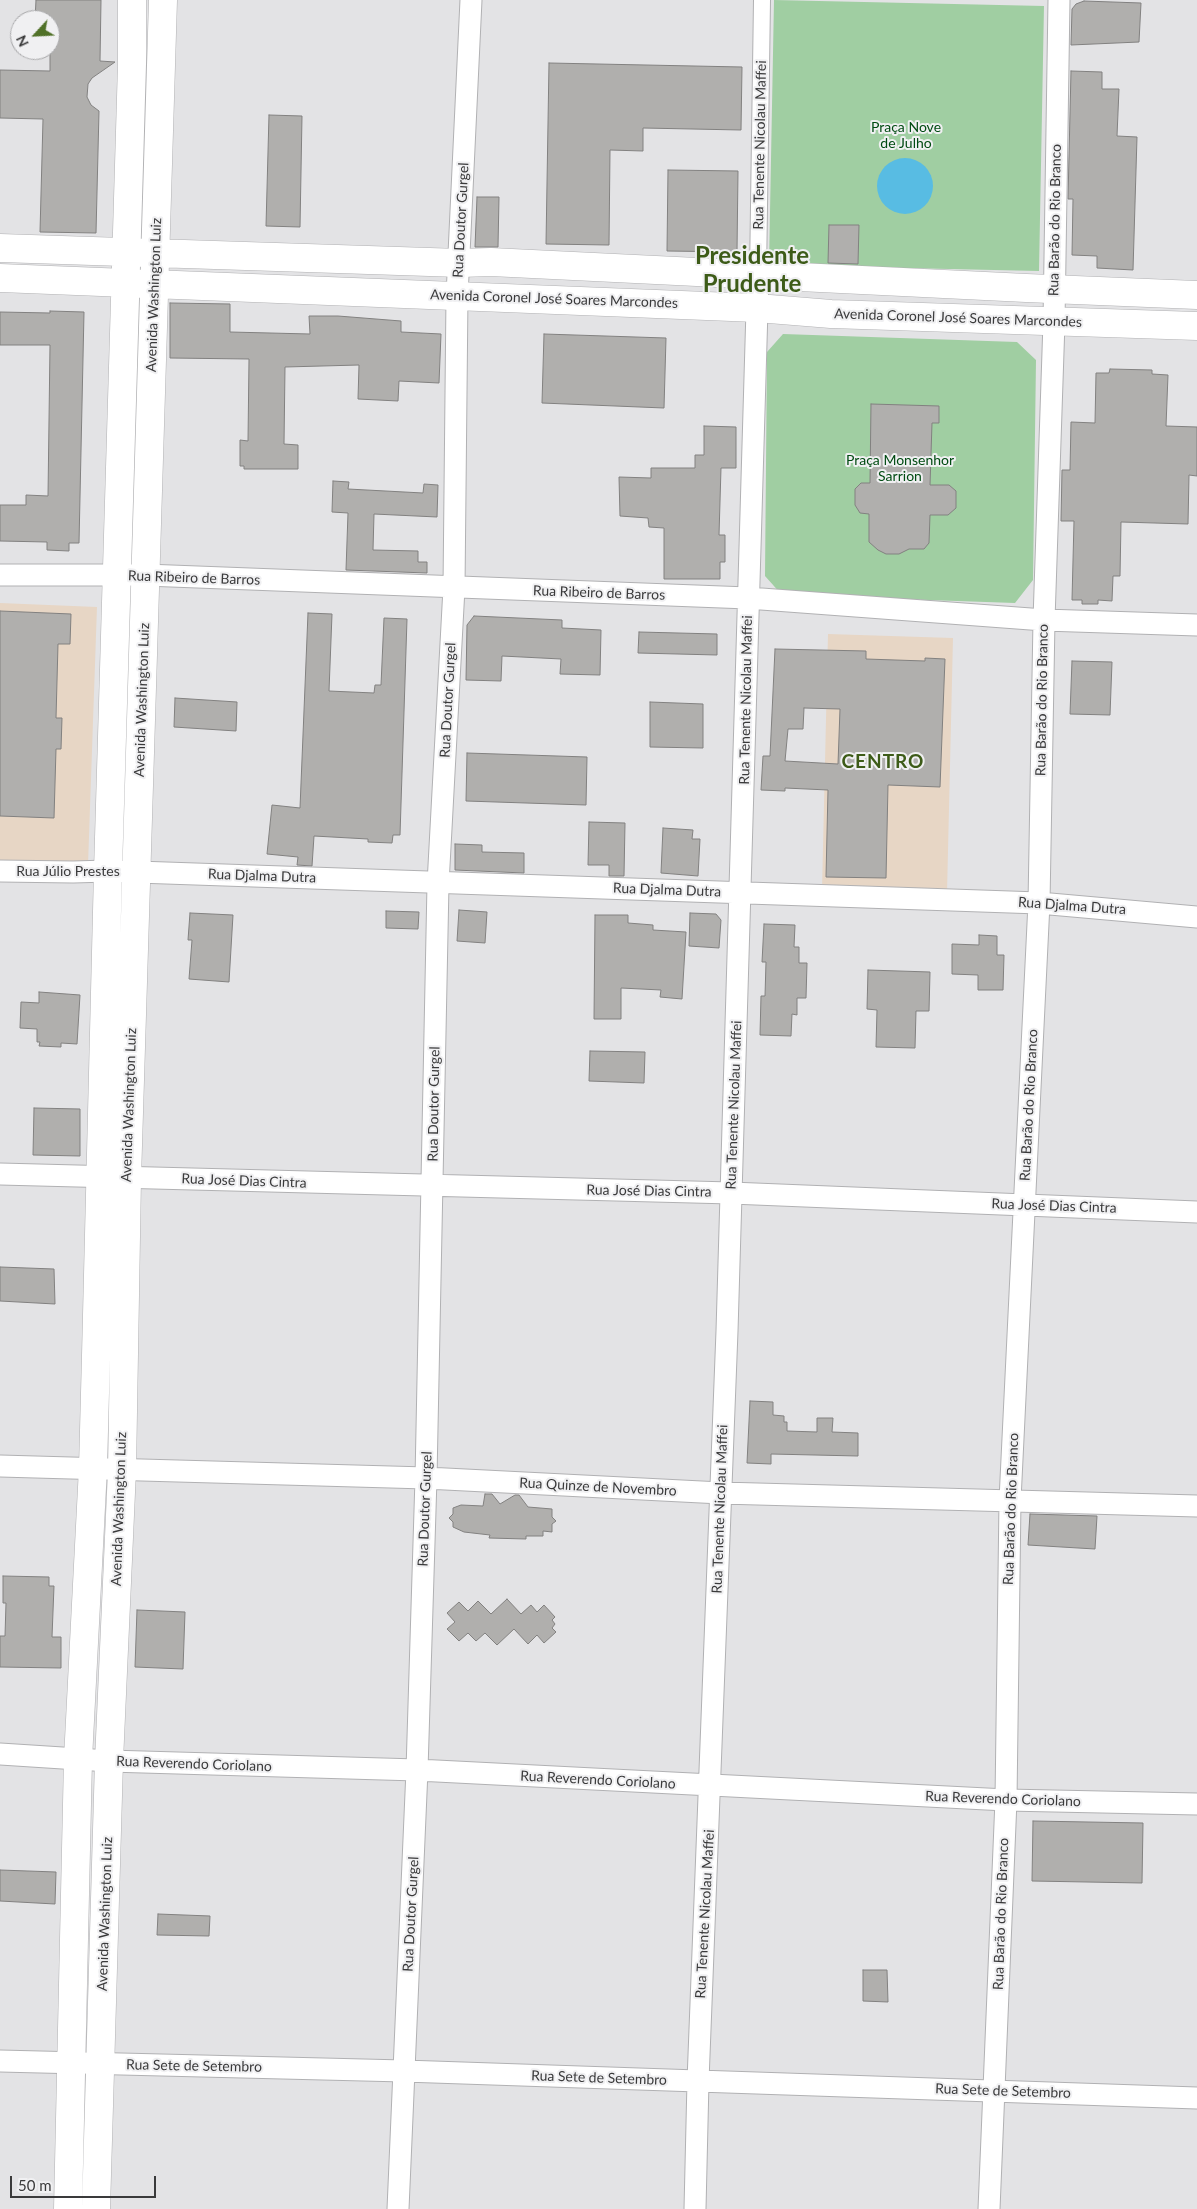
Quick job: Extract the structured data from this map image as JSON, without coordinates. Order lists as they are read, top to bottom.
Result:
{
  "streets": {
    "main road": ["Avenida Washington Luiz", "Avenida Coronel José Soares Marcondes"],
    "street": [
      "Rua Tenente Nicolau Maffei",
      "Rua Doutor Gurgel",
      "Rua Barão do Rio Branco",
      "Rua Ribeiro de Barros",
      "Rua Júlio Prestes",
      "Rua Djalma Dutra",
      "Rua José Dias Cintra",
      "Rua Quinze de Novembro",
      "Rua Reverendo Coriolano",
      "Rua Sete de Setembro"
    ]
  },
  "crossings": [
    ["Rua Tenente Nicolau Maffei", "Avenida Coronel José Soares Marcondes"],
    ["Rua Tenente Nicolau Maffei", "Rua Ribeiro de Barros"],
    ["Rua Tenente Nicolau Maffei", "Rua Djalma Dutra"],
    ["Rua Tenente Nicolau Maffei", "Rua José Dias Cintra"],
    ["Rua Tenente Nicolau Maffei", "Rua Quinze de Novembro"],
    ["Rua Tenente Nicolau Maffei", "Rua Reverendo Coriolano"],
    ["Rua Tenente Nicolau Maffei", "Rua Sete de Setembro"],
    ["Rua Doutor Gurgel", "Avenida Coronel José Soares Marcondes"],
    ["Rua Doutor Gurgel", "Rua Ribeiro de Barros"],
    ["Rua Doutor Gurgel", "Rua Djalma Dutra"],
    ["Rua Doutor Gurgel", "Rua José Dias Cintra"],
    ["Rua Doutor Gurgel", "Rua Quinze de Novembro"],
    ["Rua Doutor Gurgel", "Rua Reverendo Coriolano"],
    ["Rua Doutor Gurgel", "Rua Sete de Setembro"],
    ["Rua Barão do Rio Branco", "Avenida Coronel José Soares Marcondes"],
    ["Rua Barão do Rio Branco", "Rua Ribeiro de Barros"],
    ["Rua Barão do Rio Branco", "Rua Djalma Dutra"],
    ["Rua Barão do Rio Branco", "Rua José Dias Cintra"],
    ["Rua Barão do Rio Branco", "Rua Quinze de Novembro"],
    ["Rua Barão do Rio Branco", "Rua Reverendo Coriolano"],
    ["Rua Barão do Rio Branco", "Rua Sete de Setembro"],
    ["Avenida Washington Luiz", "Avenida Coronel José Soares Marcondes"],
    ["Avenida Washington Luiz", "Rua Ribeiro de Barros"],
    ["Avenida Washington Luiz", "Rua Júlio Prestes"],
    ["Avenida Washington Luiz", "Rua Djalma Dutra"],
    ["Avenida Washington Luiz", "Rua José Dias Cintra"],
    ["Avenida Washington Luiz", "Rua Quinze de Novembro"],
    ["Avenida Washington Luiz", "Rua Reverendo Coriolano"],
    ["Avenida Washington Luiz", "Rua Sete de Setembro"],
    ["Rua Júlio Prestes", "Rua Djalma Dutra"]
  ],
  "districts": ["Presidente Prudente", "CENTRO"],
  "parks": ["Praça Nove de Julho", "Praça Monsenhor Sarrion"],
  "scale_bar": "50 m",
  "north": "bottom left"
}
